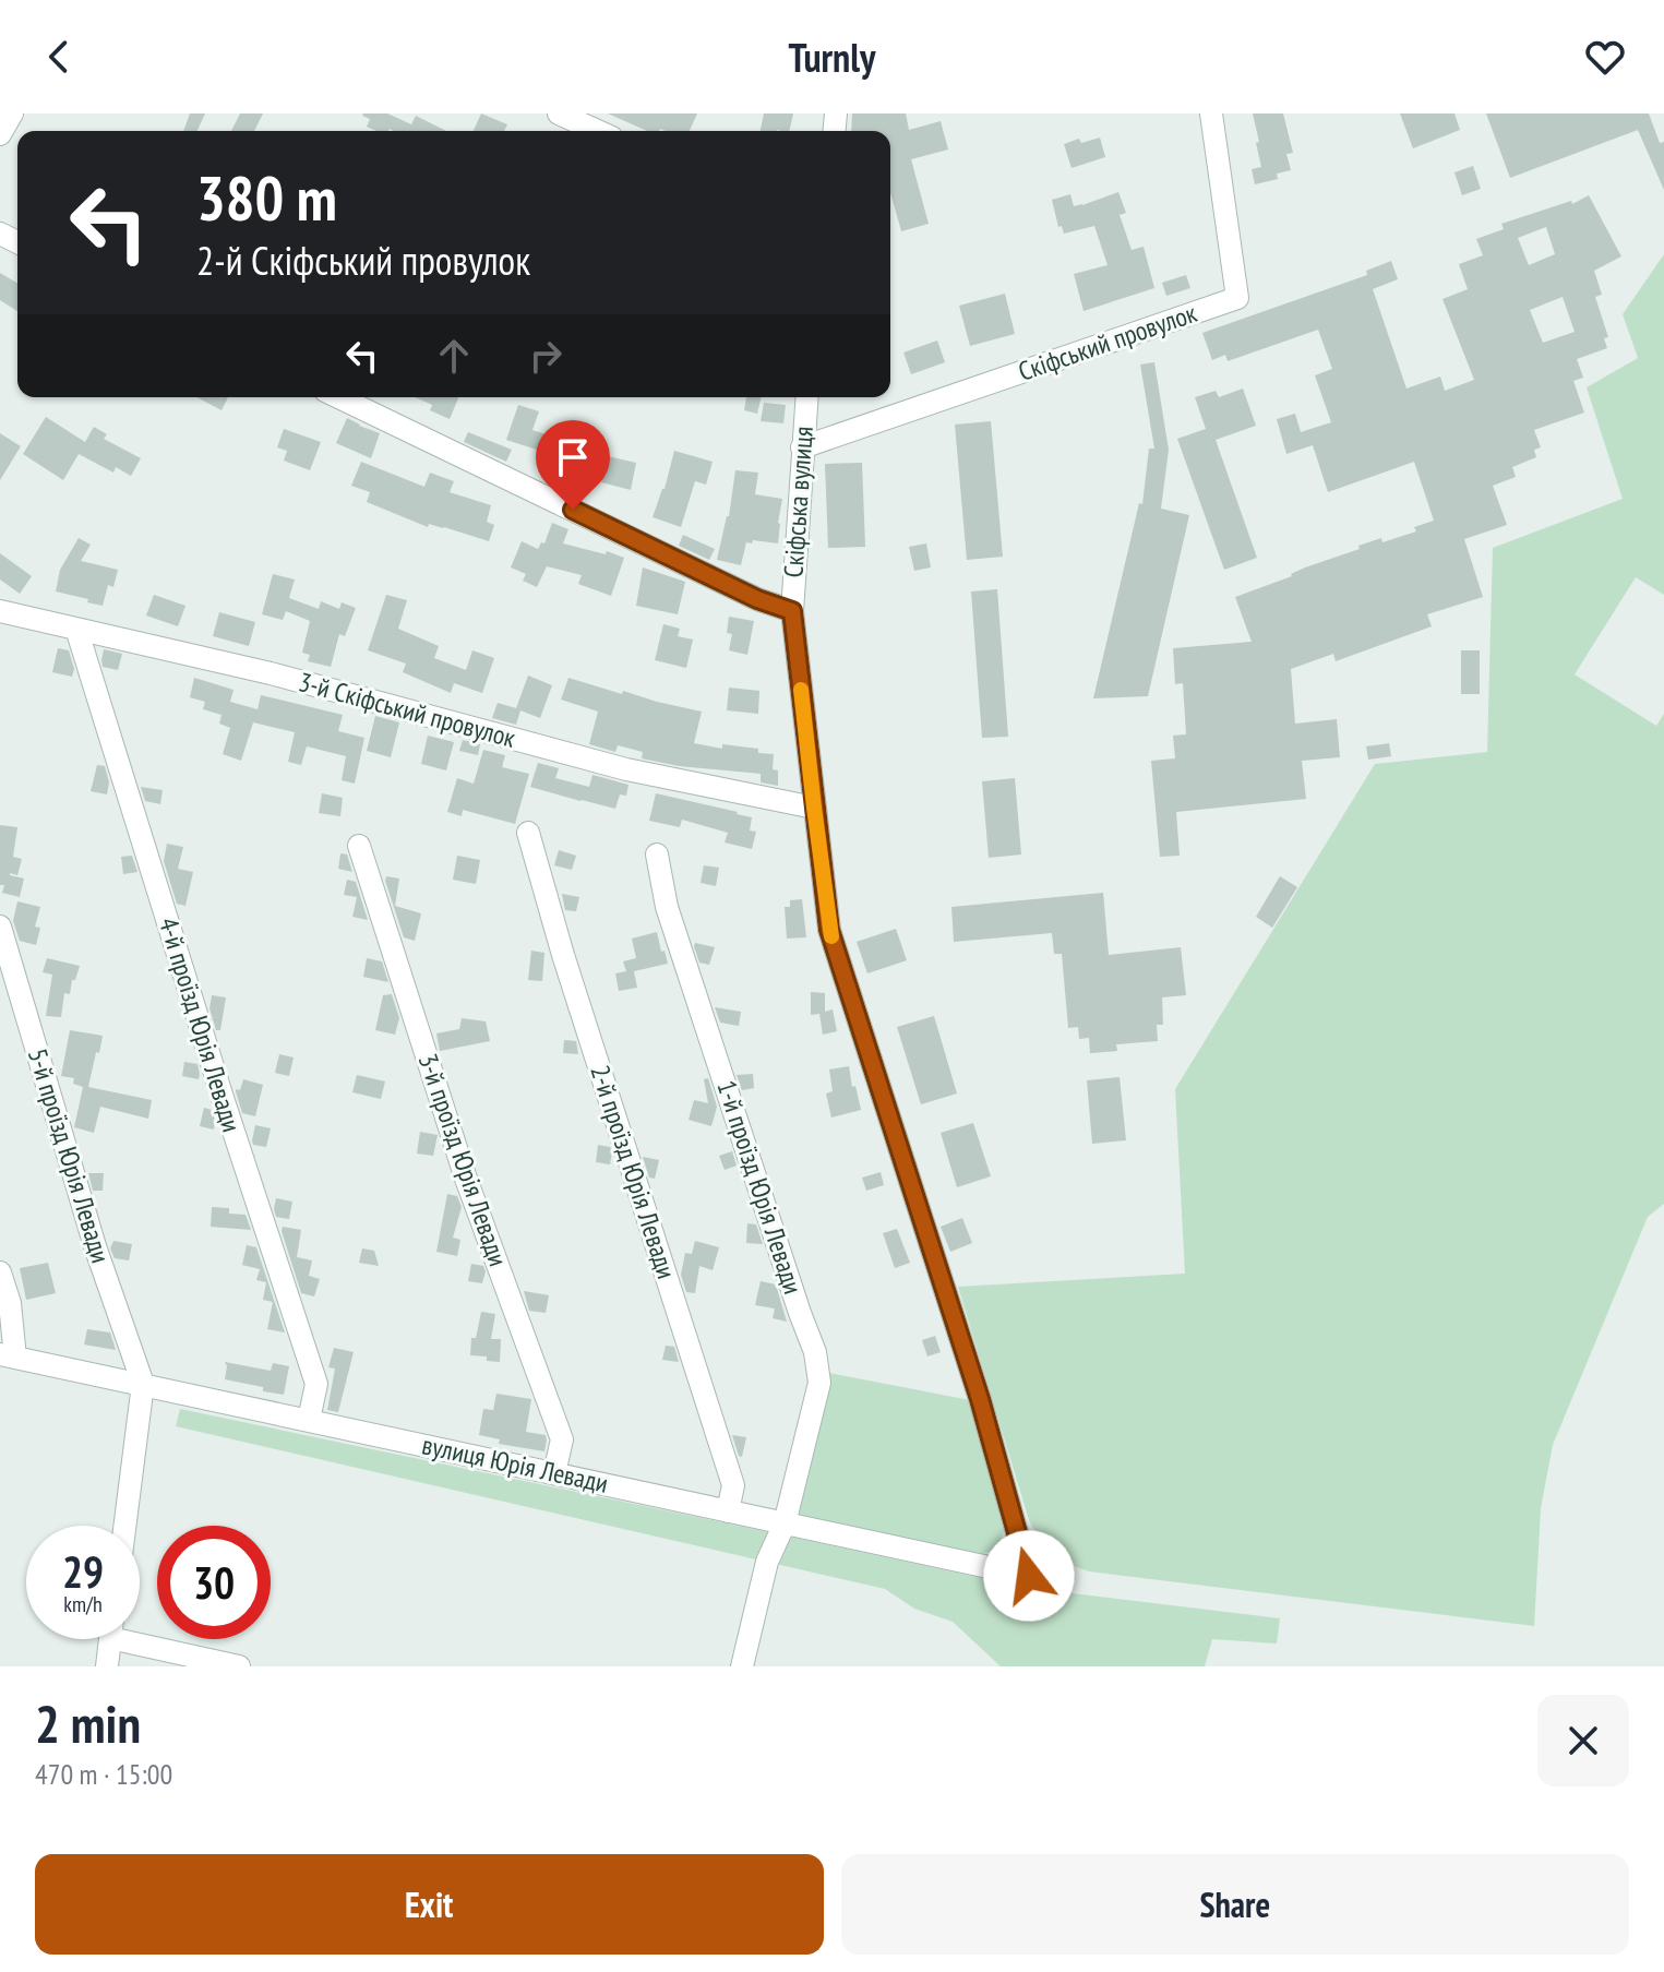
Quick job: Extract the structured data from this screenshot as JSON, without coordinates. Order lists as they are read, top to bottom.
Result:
{
  "streets": {
    "street": [
      "Скіфський провулок",
      "Скіфська вулиця",
      "3-й Скіфський провулок",
      "4-й проїзд Юрія Левади",
      "5-й проїзд Юрія Левади",
      "3-й проїзд Юрія Левади",
      "2-й проїзд Юрія Левади",
      "1-й проїзд Юрія Левади",
      "вулиця Юрія Левади"
    ]
  },
  "crossings": [
    ["Скіфський провулок", "Скіфська вулиця"],
    ["Скіфська вулиця", "3-й Скіфський провулок"],
    ["Скіфська вулиця", "вулиця Юрія Левади"],
    ["3-й Скіфський провулок", "4-й проїзд Юрія Левади"],
    ["4-й проїзд Юрія Левади", "вулиця Юрія Левади"],
    ["5-й проїзд Юрія Левади", "вулиця Юрія Левади"],
    ["3-й проїзд Юрія Левади", "вулиця Юрія Левади"],
    ["2-й проїзд Юрія Левади", "вулиця Юрія Левади"],
    ["1-й проїзд Юрія Левади", "вулиця Юрія Левади"]
  ],
  "page": {
    "header": "Turnly",
    "turn": ["380 m", "2-й Скіфський провулок"],
    "speed": "29 km/h",
    "limit": "30",
    "heading": ["2 min", "470 m · 15:00"],
    "buttons": ["Exit", "Share"]
  }
}
